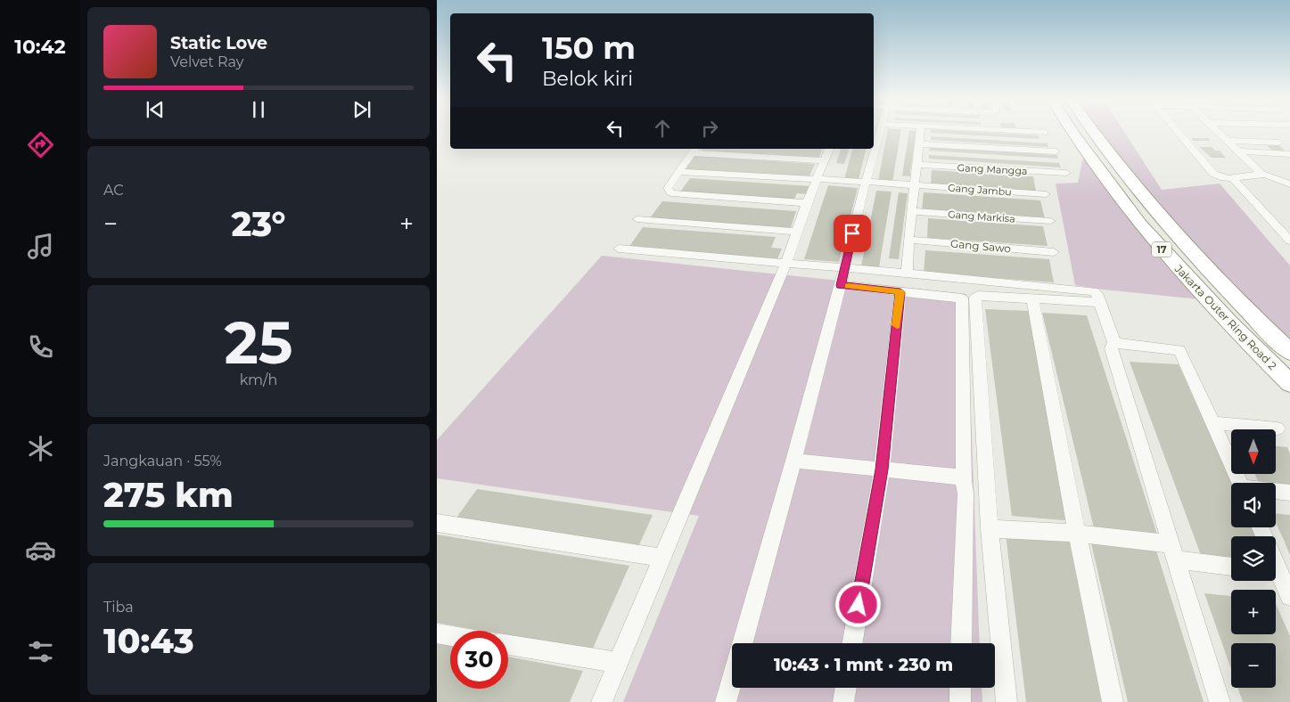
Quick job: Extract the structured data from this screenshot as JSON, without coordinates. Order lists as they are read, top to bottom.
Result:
{
  "streets": {
    "highway": ["17", "Jakarta Outer Ring Road 2"],
    "street": [
      "Gang Mangga",
      "Gang Jambu",
      "Gang Markisa",
      "Gang Sawo"
    ]
  },
  "north": "bottom",
  "page": {
    "tabs": "10:42",
    "turn": ["150 m", "Belok kiri"],
    "song": ["Static Love", "Velvet Ray"],
    "tile": [
      "AC",
      ["25", "km/h"],
      ["Jangkauan · 55%", "275 km"],
      ["Tiba", "10:43"]
    ],
    "heat": ["−", "23°", "+"],
    "map_buttons": ["+", "−"],
    "limit": "30",
    "trip": "10:43 · 1 mnt · 230 m"
  }
}
